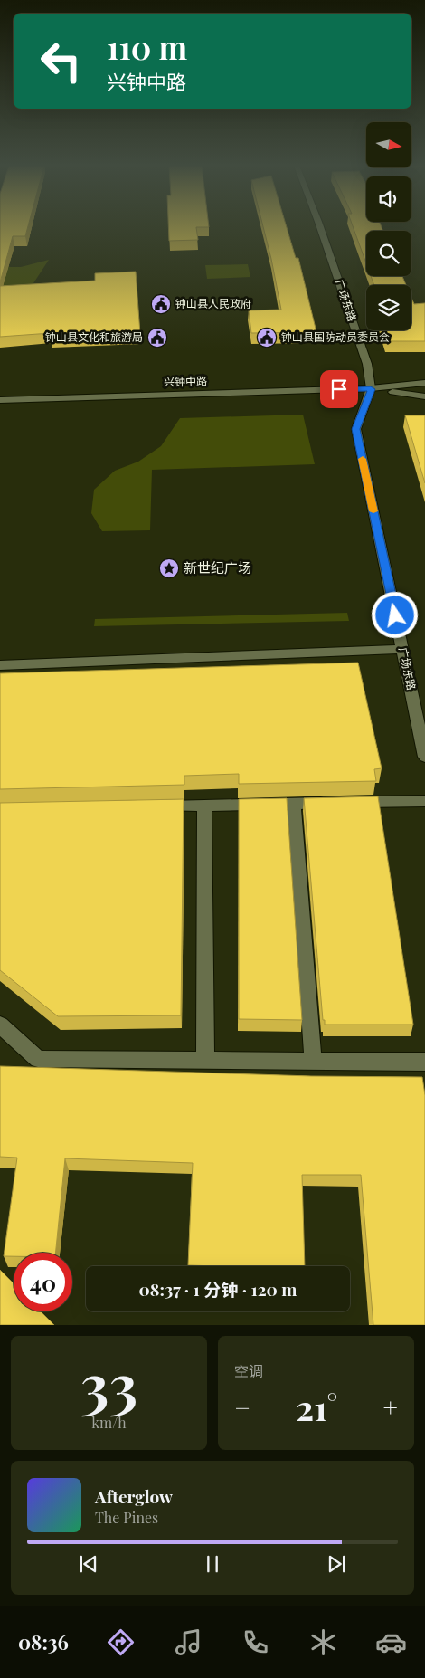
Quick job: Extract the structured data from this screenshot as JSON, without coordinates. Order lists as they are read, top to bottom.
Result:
{
  "streets": {
    "street": ["广场东路", "兴钟中路"]
  },
  "crossings": [
    ["广场东路", "兴钟中路"]
  ],
  "places": {
    "public building": ["钟山县人民政府", "钟山县文化和旅游局", "钟山县国防动员委员会"],
    "place": ["新世纪广场"]
  },
  "north": "right",
  "page": {
    "turn": ["110 m", "兴钟中路"],
    "limit": "40",
    "trip": "08:37 · 1 分钟 · 120 m",
    "tile": [
      ["33", "km/h"],
      "空调"
    ],
    "heat": ["−", "21°", "+"],
    "song": ["Afterglow", "The Pines"],
    "tabs": "08:36"
  }
}
